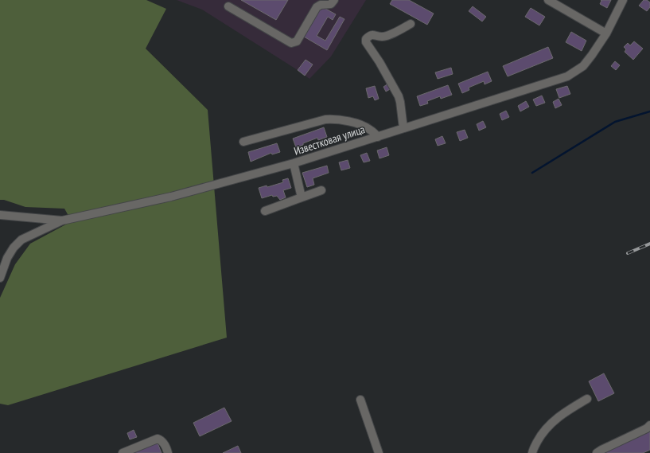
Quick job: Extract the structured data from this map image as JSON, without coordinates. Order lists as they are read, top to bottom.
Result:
{
  "streets": {
    "street": ["Известковая улица"]
  }
}
